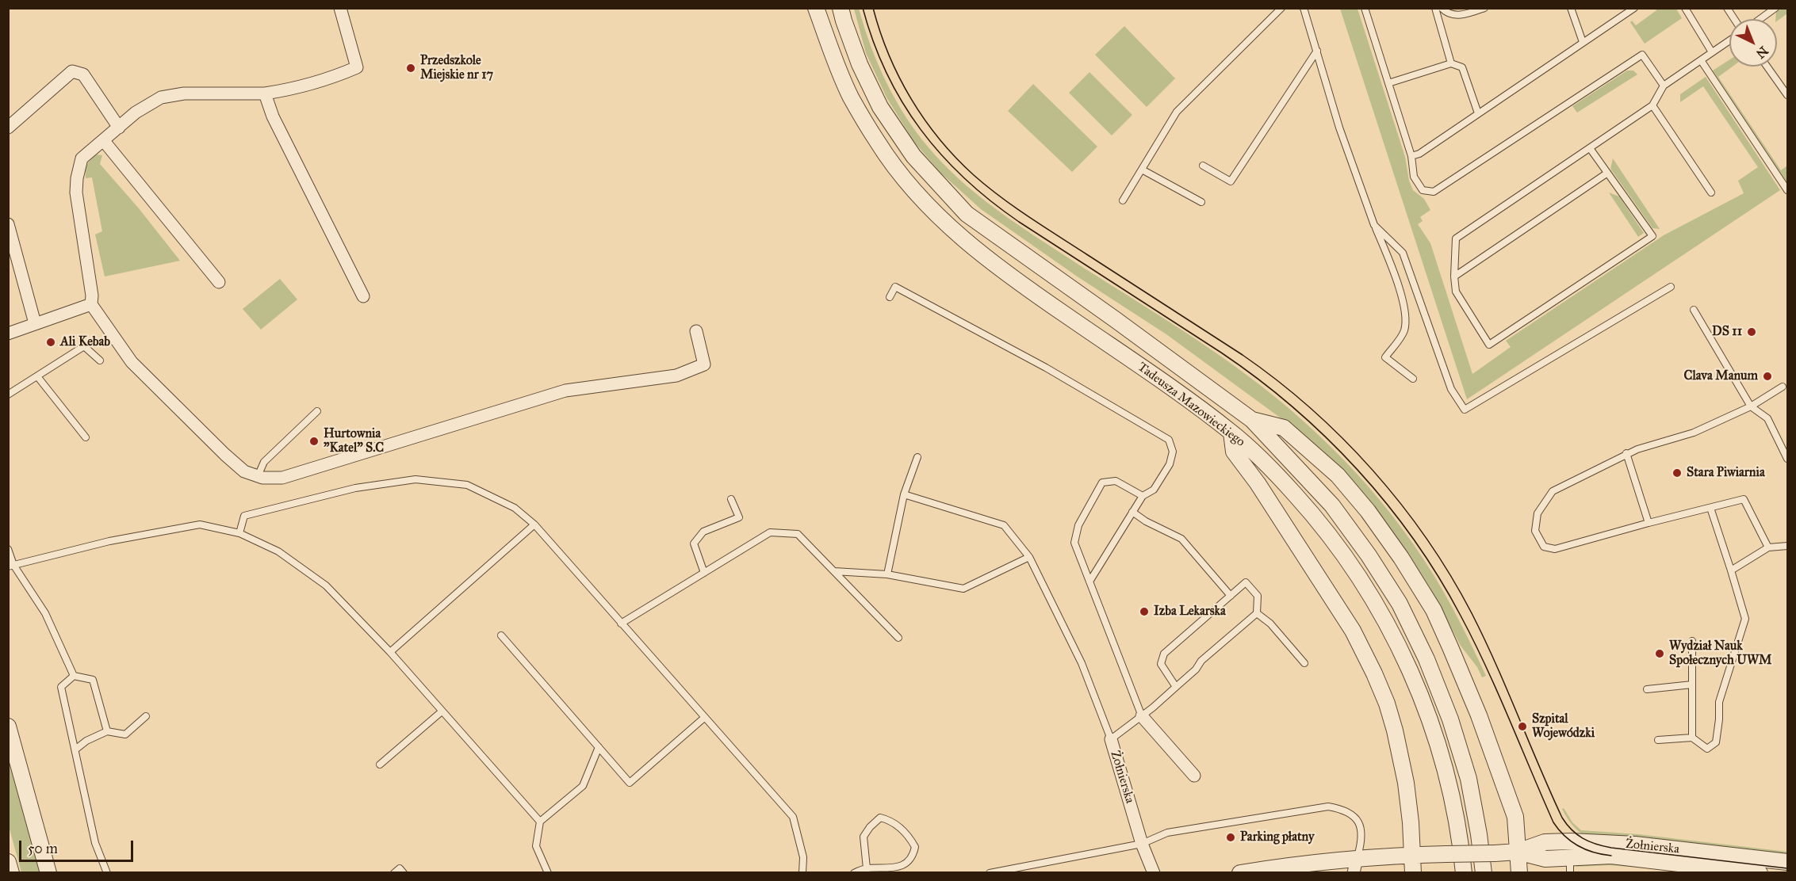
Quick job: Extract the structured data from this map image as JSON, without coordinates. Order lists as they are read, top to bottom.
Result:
{
  "streets": {
    "street": ["Tadeusza Mazowieckiego", "Żołnierska"]
  },
  "places": [
    "Przedszkole Miejskie nr 17",
    "DS 11",
    "Ali Kebab",
    "Clava Manum",
    "Hurtownia \"Katel\" S.C",
    "Stara Piwiarnia",
    "Izba Lekarska",
    "Wydział Nauk Społecznych UWM",
    "Szpital Wojewódzki",
    "Parking płatny"
  ],
  "scale_bar": "50 m",
  "north": "bottom right"
}
